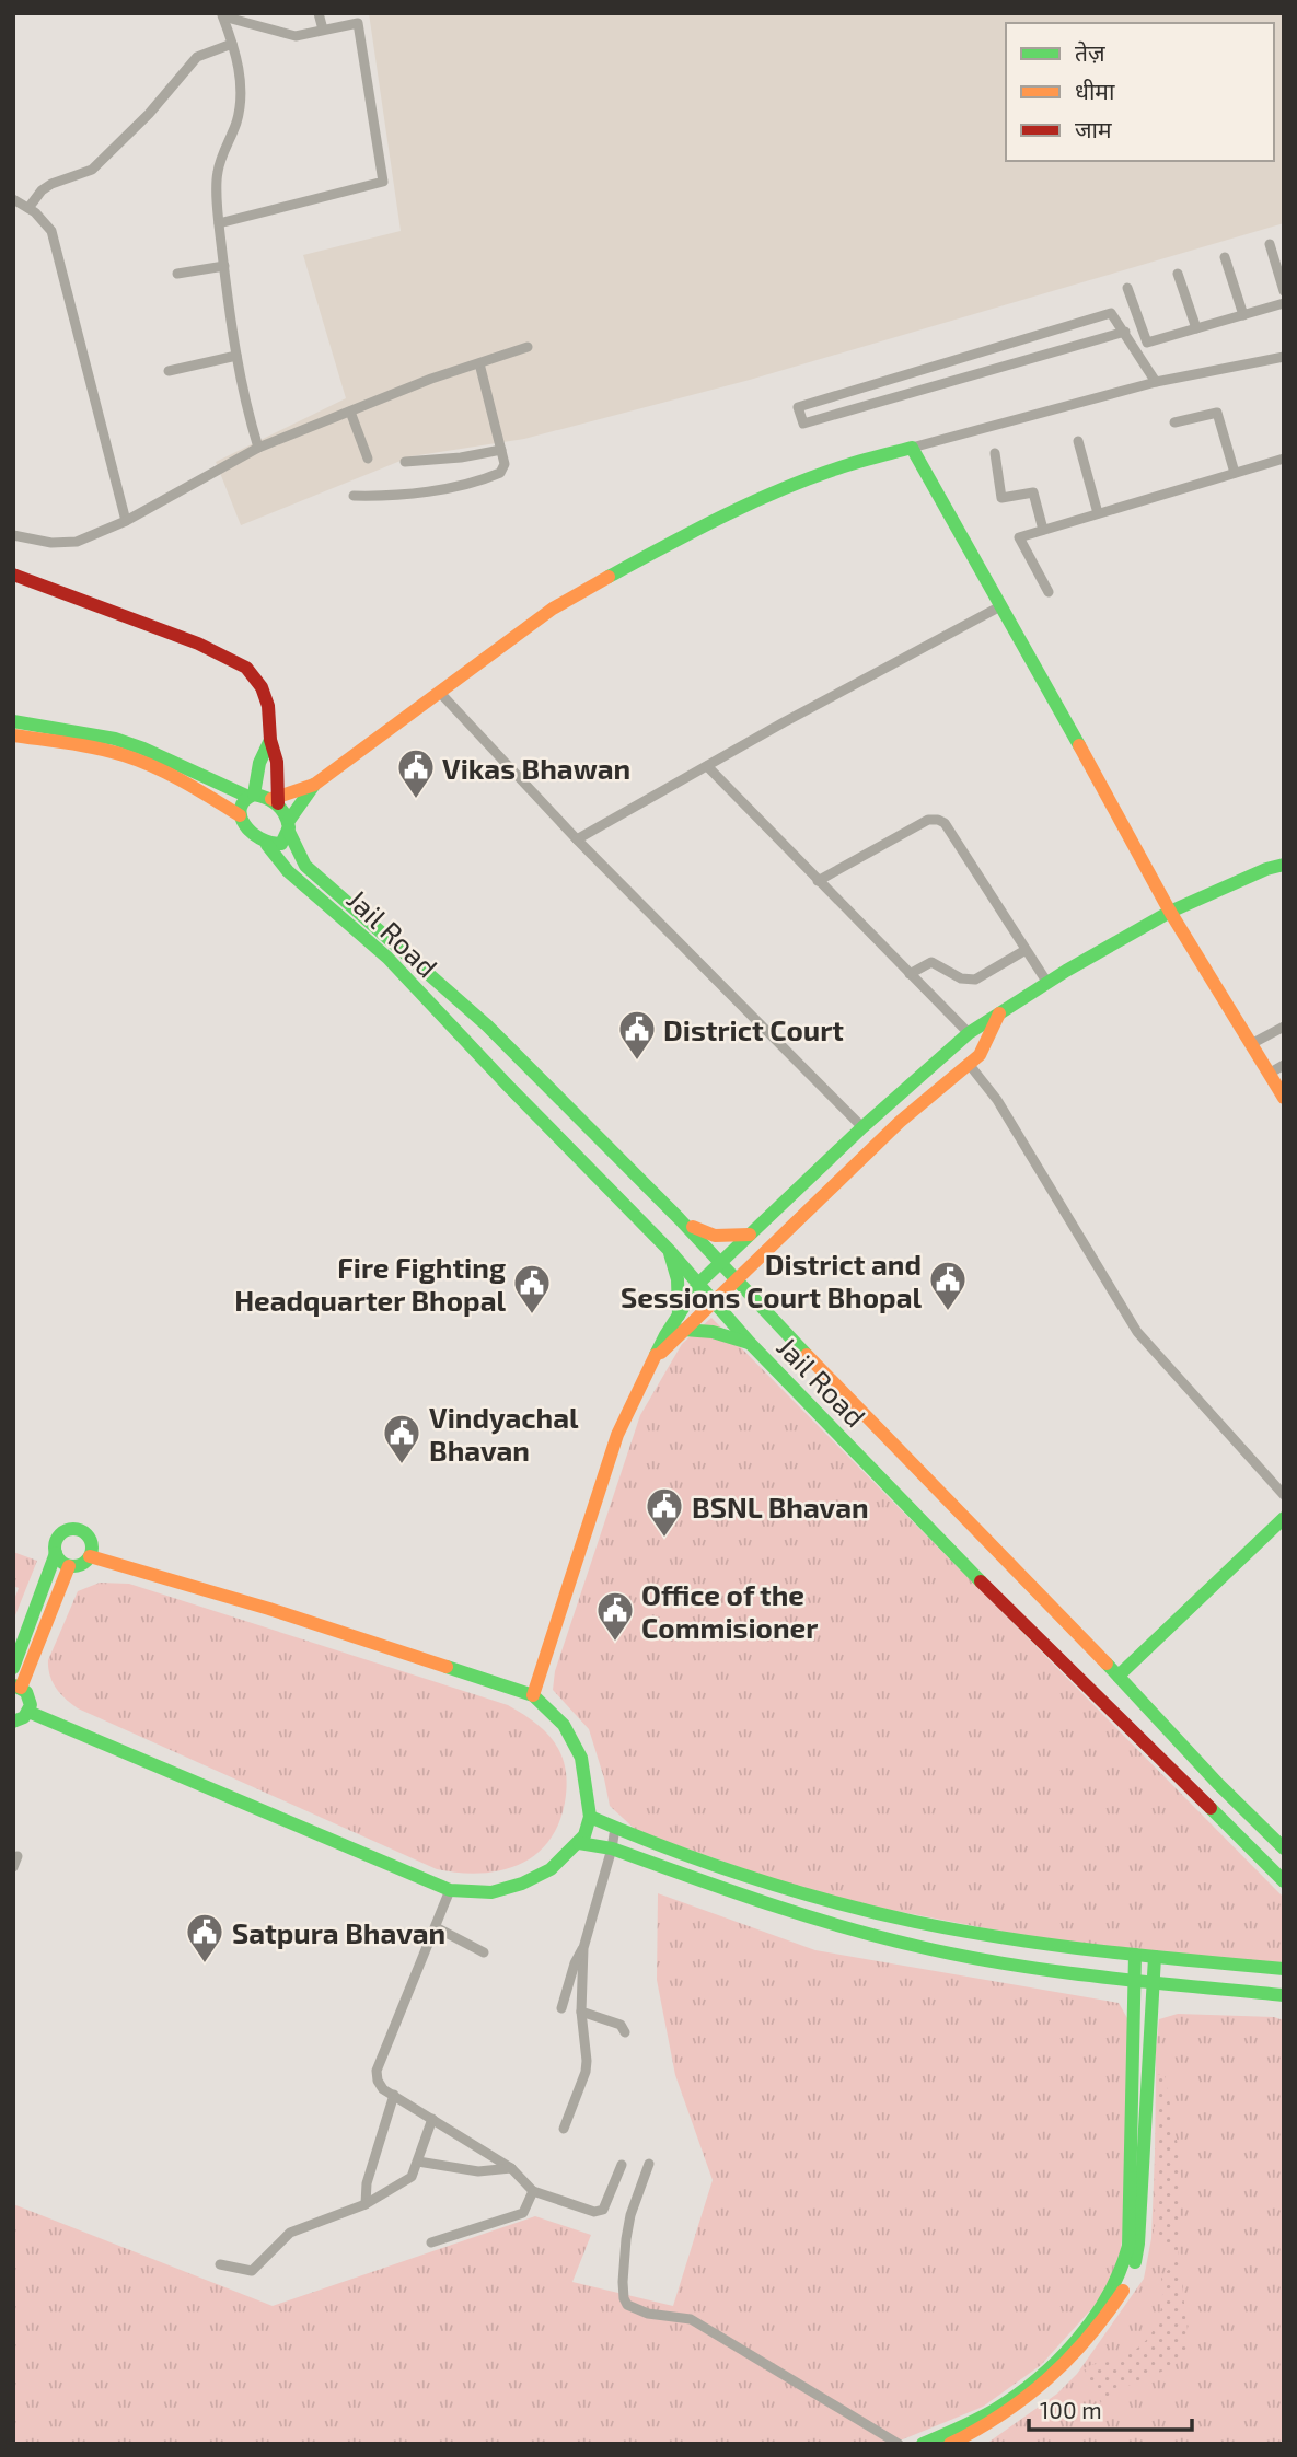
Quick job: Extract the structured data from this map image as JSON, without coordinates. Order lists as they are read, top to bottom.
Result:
{
  "streets": {
    "street": ["Jail Road"]
  },
  "places": {
    "public building": [
      "Vikas Bhawan",
      "District Court",
      "District and Sessions Court Bhopal",
      "Fire Fighting Headquarter Bhopal",
      "Vindyachal Bhavan",
      "BSNL Bhavan",
      "Office of the Commisioner",
      "Satpura Bhavan"
    ]
  },
  "legend": ["तेज़", "धीमा", "जाम"],
  "scale_bar": "100 m"
}
